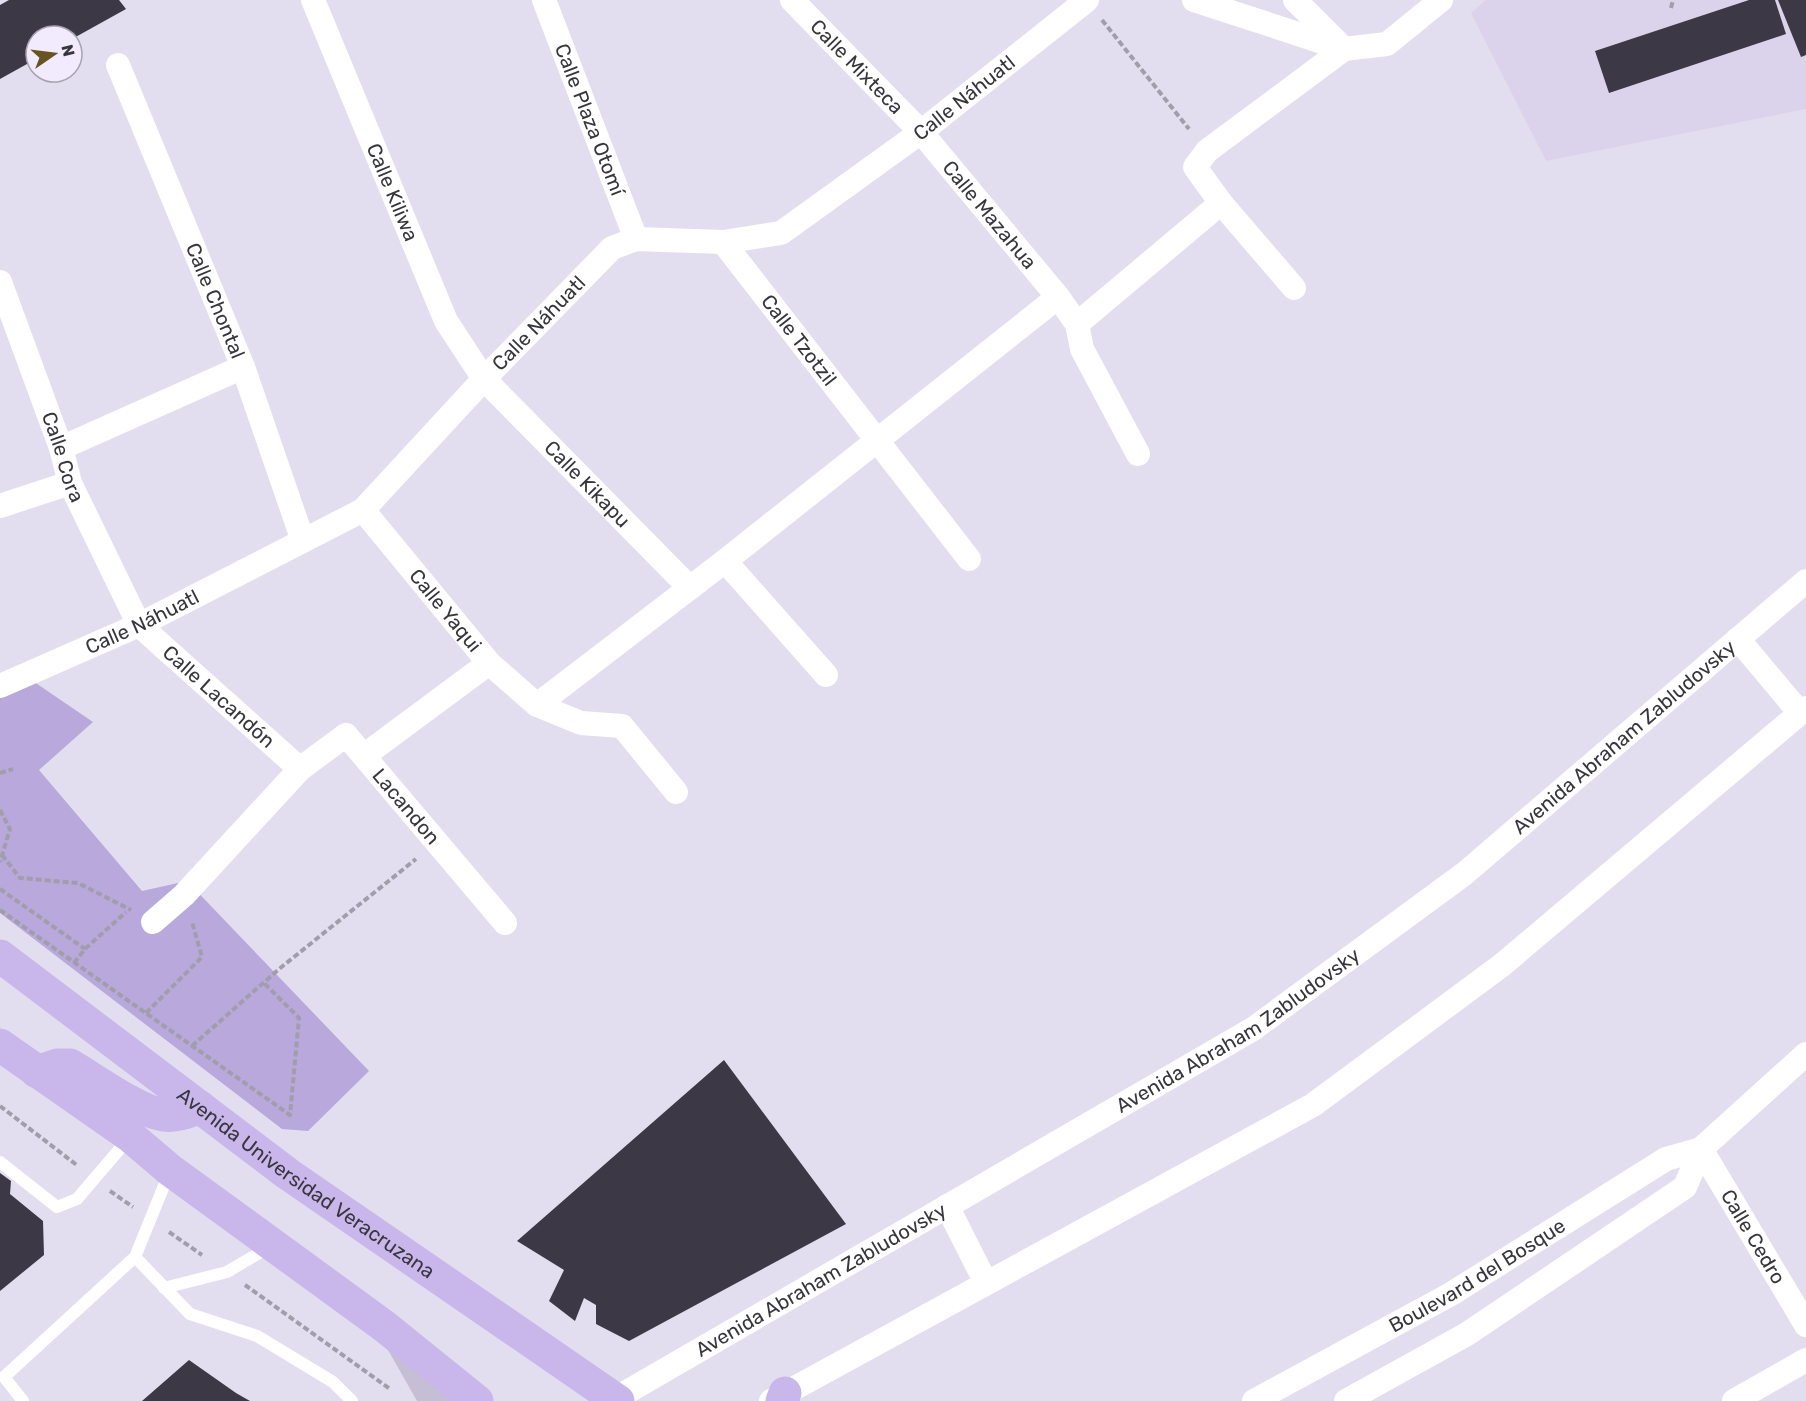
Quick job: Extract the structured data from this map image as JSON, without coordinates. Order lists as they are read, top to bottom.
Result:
{
  "streets": {
    "main road": ["Avenida Universidad Veracruzana"],
    "street": [
      "Calle Mixteca",
      "Calle Náhuatl",
      "Calle Plaza Otomí",
      "Calle Kiliwa",
      "Calle Mazahua",
      "Calle Chontal",
      "Calle Tzotzil",
      "Calle Cora",
      "Calle Kikapu",
      "Calle Yaqui",
      "Calle Lacandón",
      "Avenida Abraham Zabludovsky",
      "Lacandon",
      "Calle Cedro",
      "Boulevard del Bosque"
    ]
  },
  "crossings": [
    ["Calle Mixteca", "Calle Náhuatl"],
    ["Calle Mixteca", "Calle Mazahua"],
    ["Calle Náhuatl", "Calle Plaza Otomí"],
    ["Calle Náhuatl", "Calle Kiliwa"],
    ["Calle Náhuatl", "Calle Mazahua"],
    ["Calle Náhuatl", "Calle Chontal"],
    ["Calle Náhuatl", "Calle Tzotzil"],
    ["Calle Náhuatl", "Calle Cora"],
    ["Calle Náhuatl", "Calle Kikapu"],
    ["Calle Náhuatl", "Calle Yaqui"],
    ["Calle Náhuatl", "Calle Lacandón"],
    ["Calle Kiliwa", "Calle Kikapu"],
    ["Calle Cora", "Calle Lacandón"],
    ["Calle Lacandón", "Lacandon"],
    ["Avenida Abraham Zabludovsky", "Avenida Universidad Veracruzana"],
    ["Calle Cedro", "Boulevard del Bosque"]
  ],
  "north": "right"
}
